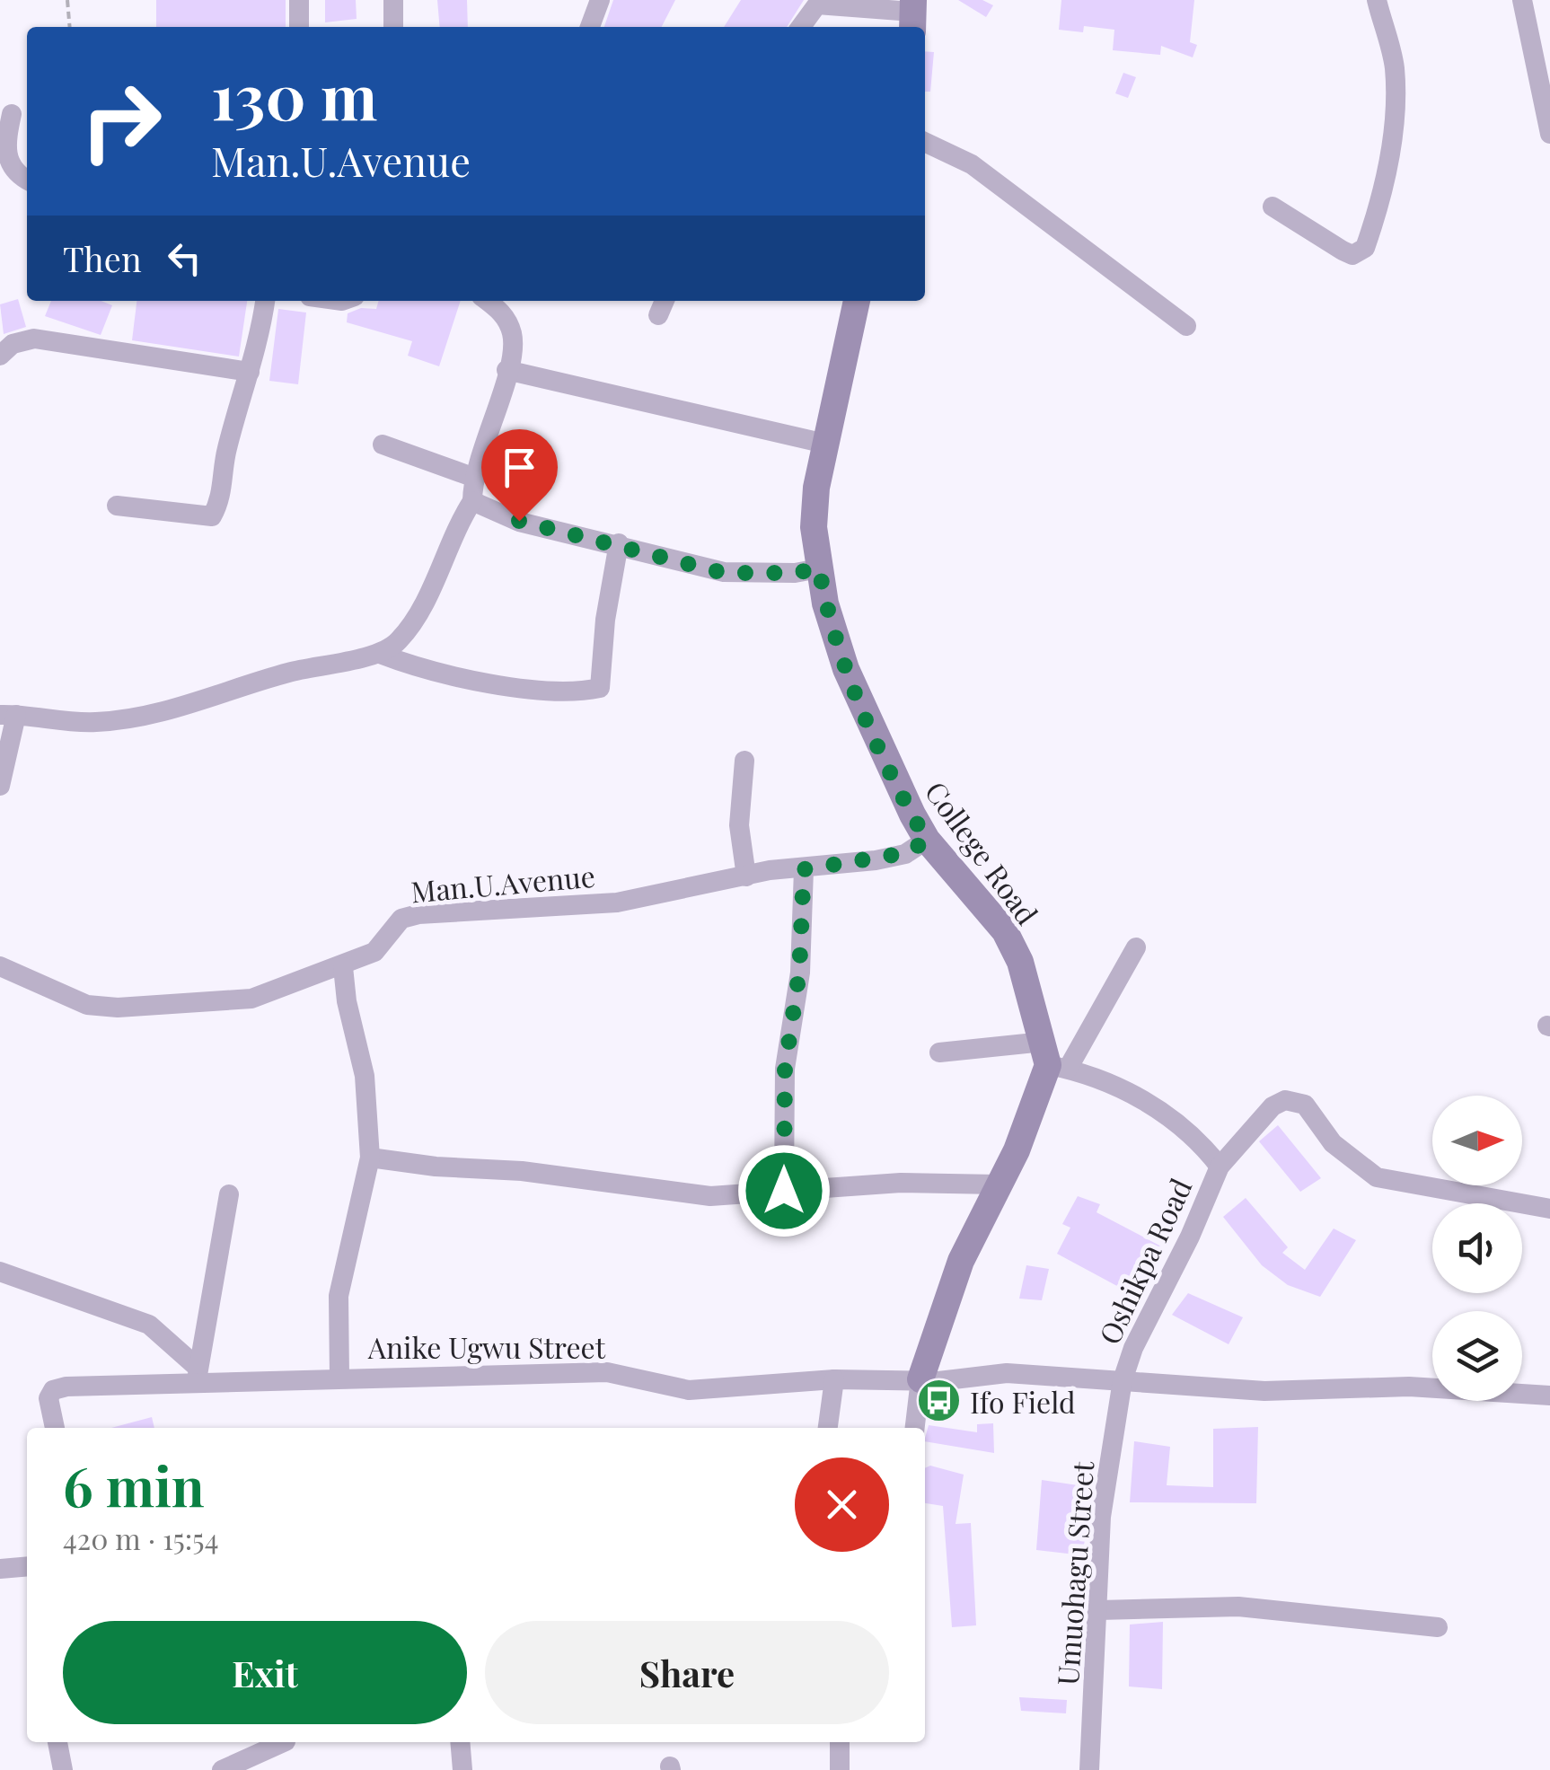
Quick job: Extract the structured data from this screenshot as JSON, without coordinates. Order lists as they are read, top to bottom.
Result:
{
  "streets": {
    "main road": ["College Road"],
    "street": [
      "Man.U.Avenue",
      "Oshikpa Road",
      "Anike Ugwu Street",
      "Umuohagu Street"
    ]
  },
  "crossings": [
    ["College Road", "Man.U.Avenue"],
    ["Oshikpa Road", "Anike Ugwu Street"],
    ["Oshikpa Road", "Umuohagu Street"],
    ["Anike Ugwu Street", "Umuohagu Street"]
  ],
  "places": {
    "bus stop": ["Ifo Field"]
  },
  "north": "right",
  "page": {
    "turn": ["130 m", "Man.U.Avenue"],
    "then": "Then",
    "heading": ["6 min", "420 m · 15:54"],
    "buttons": ["Exit", "Share"]
  }
}
